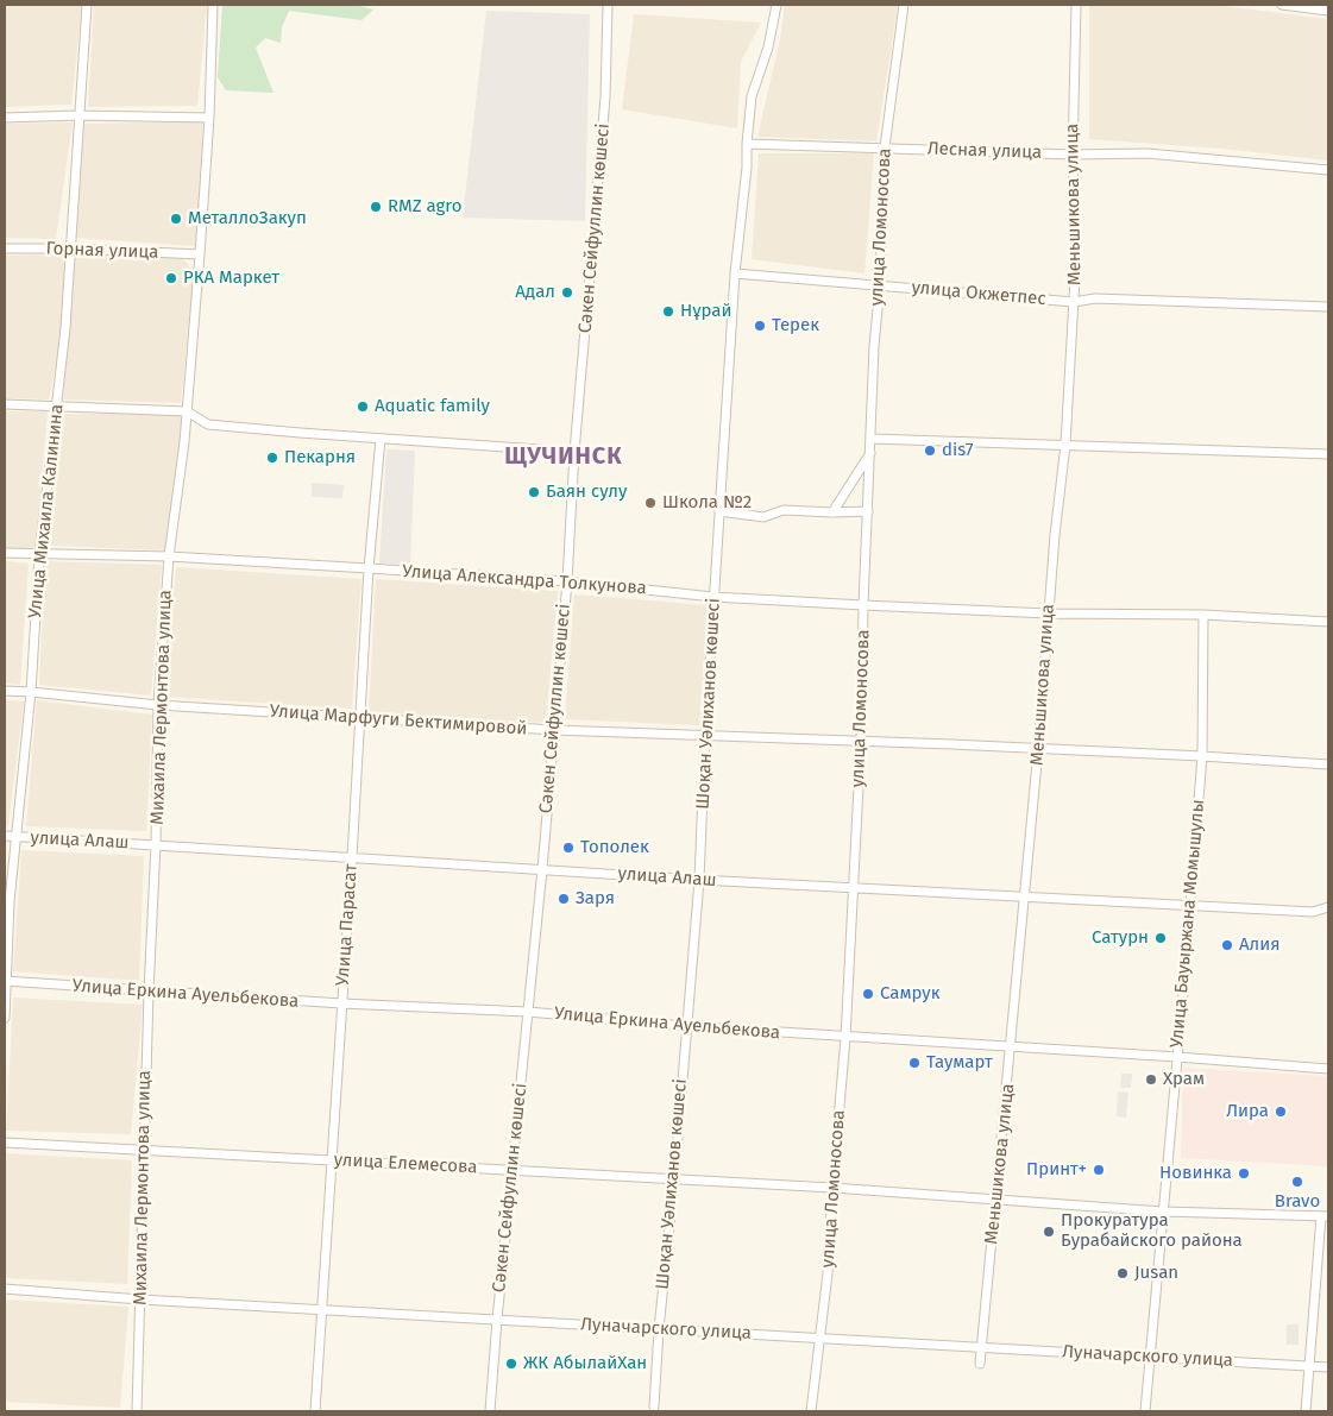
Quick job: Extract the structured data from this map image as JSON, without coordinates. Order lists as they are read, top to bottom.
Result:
{
  "streets": {
    "street": [
      "Лесная улица",
      "Меньшикова улица",
      "улица Ломоносова",
      "Сәкен Сейфуллин көшесі",
      "Горная улица",
      "улица Окжетпес",
      "Улица Михаила Калинина",
      "Улица Александра Толкунова",
      "Шоқан Уәлиханов көшесі",
      "Михаила Лермонтова улица",
      "Улица Марфуги Бектимировой",
      "улица Алаш",
      "Улица Бауыржана Момышулы",
      "Улица Парасат",
      "Улица Еркина Ауельбекова",
      "улица Елемесова",
      "Луначарского улица"
    ]
  },
  "crossings": [
    ["Лесная улица", "Меньшикова улица"],
    ["Лесная улица", "улица Ломоносова"],
    ["Лесная улица", "Шоқан Уәлиханов көшесі"],
    ["Меньшикова улица", "улица Окжетпес"],
    ["Меньшикова улица", "Улица Александра Толкунова"],
    ["Меньшикова улица", "Улица Марфуги Бектимировой"],
    ["Меньшикова улица", "улица Алаш"],
    ["Меньшикова улица", "Улица Еркина Ауельбекова"],
    ["Меньшикова улица", "улица Елемесова"],
    ["Меньшикова улица", "Луначарского улица"],
    ["улица Ломоносова", "улица Окжетпес"],
    ["улица Ломоносова", "Улица Александра Толкунова"],
    ["улица Ломоносова", "Улица Марфуги Бектимировой"],
    ["улица Ломоносова", "улица Алаш"],
    ["улица Ломоносова", "Улица Еркина Ауельбекова"],
    ["улица Ломоносова", "улица Елемесова"],
    ["улица Ломоносова", "Луначарского улица"],
    ["Сәкен Сейфуллин көшесі", "Улица Александра Толкунова"],
    ["Сәкен Сейфуллин көшесі", "Улица Марфуги Бектимировой"],
    ["Сәкен Сейфуллин көшесі", "улица Алаш"],
    ["Сәкен Сейфуллин көшесі", "Улица Еркина Ауельбекова"],
    ["Сәкен Сейфуллин көшесі", "улица Елемесова"],
    ["Сәкен Сейфуллин көшесі", "Луначарского улица"],
    ["Горная улица", "Улица Михаила Калинина"],
    ["Горная улица", "Михаила Лермонтова улица"],
    ["улица Окжетпес", "Шоқан Уәлиханов көшесі"],
    ["Улица Михаила Калинина", "Улица Александра Толкунова"],
    ["Улица Михаила Калинина", "Улица Марфуги Бектимировой"],
    ["Улица Михаила Калинина", "улица Алаш"],
    ["Улица Михаила Калинина", "Улица Еркина Ауельбекова"],
    ["Улица Александра Толкунова", "Шоқан Уәлиханов көшесі"],
    ["Улица Александра Толкунова", "Михаила Лермонтова улица"],
    ["Улица Александра Толкунова", "Улица Бауыржана Момышулы"],
    ["Улица Александра Толкунова", "Улица Парасат"],
    ["Шоқан Уәлиханов көшесі", "Улица Марфуги Бектимировой"],
    ["Шоқан Уәлиханов көшесі", "улица Алаш"],
    ["Шоқан Уәлиханов көшесі", "Улица Еркина Ауельбекова"],
    ["Шоқан Уәлиханов көшесі", "улица Елемесова"],
    ["Шоқан Уәлиханов көшесі", "Луначарского улица"],
    ["Михаила Лермонтова улица", "Улица Марфуги Бектимировой"],
    ["Михаила Лермонтова улица", "улица Алаш"],
    ["Михаила Лермонтова улица", "Улица Еркина Ауельбекова"],
    ["Михаила Лермонтова улица", "улица Елемесова"],
    ["Михаила Лермонтова улица", "Луначарского улица"],
    ["Улица Марфуги Бектимировой", "Улица Бауыржана Момышулы"],
    ["Улица Марфуги Бектимировой", "Улица Парасат"],
    ["улица Алаш", "Улица Бауыржана Момышулы"],
    ["улица Алаш", "Улица Парасат"],
    ["Улица Бауыржана Момышулы", "Улица Еркина Ауельбекова"],
    ["Улица Бауыржана Момышулы", "улица Елемесова"],
    ["Улица Бауыржана Момышулы", "Луначарского улица"],
    ["Улица Парасат", "Улица Еркина Ауельбекова"],
    ["Улица Парасат", "улица Елемесова"],
    ["Улица Парасат", "Луначарского улица"]
  ],
  "districts": ["ЩУЧИНСК"],
  "places": [
    "RMZ agro",
    "МеталлоЗакуп",
    "РКА Маркет",
    "Адал",
    "Нұрай",
    "Терек",
    "Aquatic family",
    "dis7",
    "Пекарня",
    "Баян сулу",
    "Школа №2",
    "Тополек",
    "Заря",
    "Сатурн",
    "Алия",
    "Самрук",
    "Таумарт",
    "Храм",
    "Лира",
    "Принт+",
    "Новинка",
    "Bravo",
    "Прокуратура Бурабайского района",
    "Jusan",
    "ЖК АбылайХан"
  ]
}
